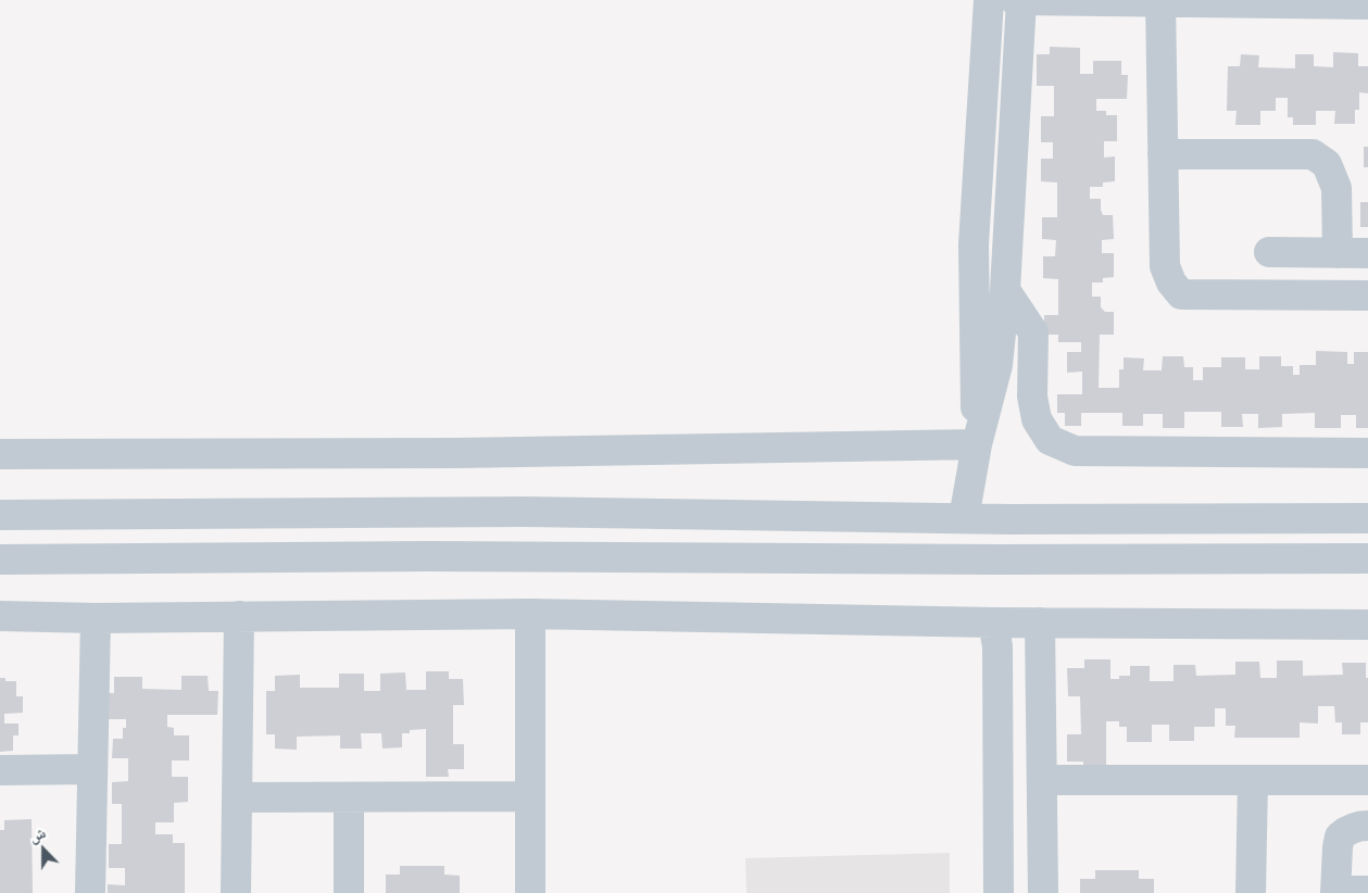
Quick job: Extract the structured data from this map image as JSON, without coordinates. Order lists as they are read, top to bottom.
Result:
{
  "north": "top"
}
